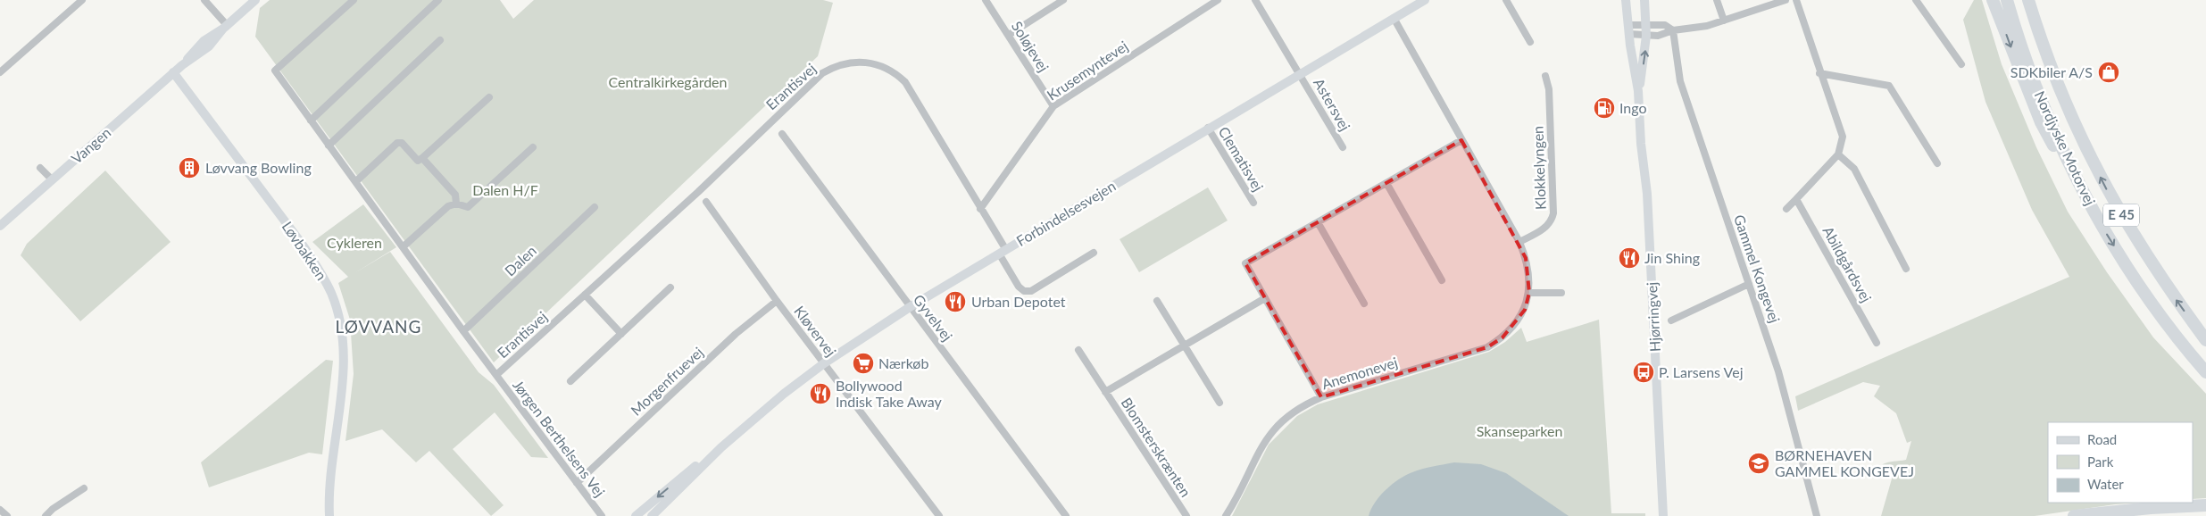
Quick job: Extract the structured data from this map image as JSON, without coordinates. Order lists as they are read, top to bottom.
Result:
{
  "streets": {
    "highway": ["Nordjyske Motorvej", "E 45"],
    "street": [
      "Soløjevej",
      "Krusemyntevej",
      "Erantisvej",
      "Astersvej",
      "Vangen",
      "Clematisvej",
      "Klokkelyngen",
      "Forbindelsesvejen",
      "Løvbakken",
      "Dalen",
      "Abildgårdsvej",
      "Gammel Kongevej",
      "Hjørringvej",
      "Gyvelvej",
      "Kløvervej",
      "Anemonevej",
      "Morgenfruevej",
      "Jørgen Berthelsens Vej",
      "Blomsterskrænten"
    ]
  },
  "crossings": [
    ["Soløjevej", "Krusemyntevej"],
    ["Krusemyntevej", "Erantisvej"],
    ["Erantisvej", "Forbindelsesvejen"],
    ["Erantisvej", "Jørgen Berthelsens Vej"],
    ["Astersvej", "Forbindelsesvejen"],
    ["Vangen", "Løvbakken"],
    ["Clematisvej", "Forbindelsesvejen"],
    ["Klokkelyngen", "Anemonevej"],
    ["Forbindelsesvejen", "Gyvelvej"],
    ["Forbindelsesvejen", "Kløvervej"],
    ["Forbindelsesvejen", "Anemonevej"],
    ["Kløvervej", "Morgenfruevej"],
    ["Morgenfruevej", "Jørgen Berthelsens Vej"]
  ],
  "districts": ["LØVVANG"],
  "parks": [
    "Centralkirkegården",
    "Dalen H/F",
    "Cykleren",
    "Skanseparken"
  ],
  "places": {
    "shop": ["SDKbiler A/S"],
    "fuel station": ["Ingo"],
    "building": ["Løvvang Bowling"],
    "restaurant": ["Jin Shing", "Urban Depotet", "Bollywood Indisk Take Away"],
    "supermarket": ["Nærkøb"],
    "bus stop": ["P. Larsens Vej"],
    "school or university": ["BØRNEHAVEN GAMMEL KONGEVEJ"]
  },
  "legend": ["Road", "Park", "Water"]
}
